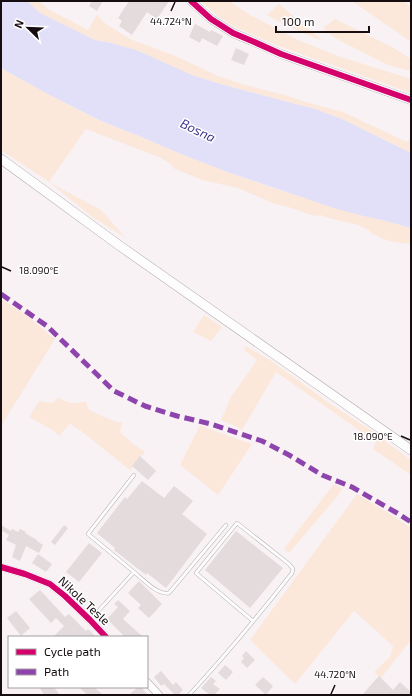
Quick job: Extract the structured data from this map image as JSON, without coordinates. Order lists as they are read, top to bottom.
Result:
{
  "streets": {
    "street": ["Nikole Tesle"]
  },
  "water": ["Bosna"],
  "legend": ["Cycle path", "Path"],
  "scale_bar": "100 m",
  "north": "top left",
  "coordinates": ["44.724°N", "18.090°E", "44.720°N"]
}
